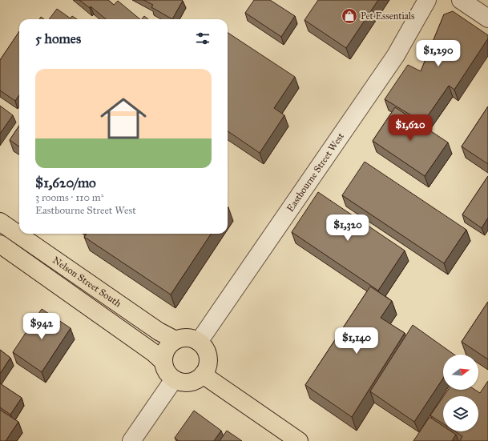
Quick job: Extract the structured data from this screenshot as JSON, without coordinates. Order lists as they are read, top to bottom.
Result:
{
  "streets": {
    "main road": ["Nelson Street South"],
    "street": ["Eastbourne Street West"]
  },
  "crossings": [
    ["Eastbourne Street West", "Nelson Street South"]
  ],
  "places": {
    "shop": ["Pet Essentials"]
  },
  "north": "right",
  "page": {
    "heading": "5 homes",
    "price": [
      "$1,290",
      "$1,620",
      "$1,320",
      "$942",
      "$1,140"
    ],
    "list": [
      {
        "name": "$1,620/mo",
        "note": "3 rooms · 110 m² · Eastbourne Street West"
      }
    ]
  }
}
